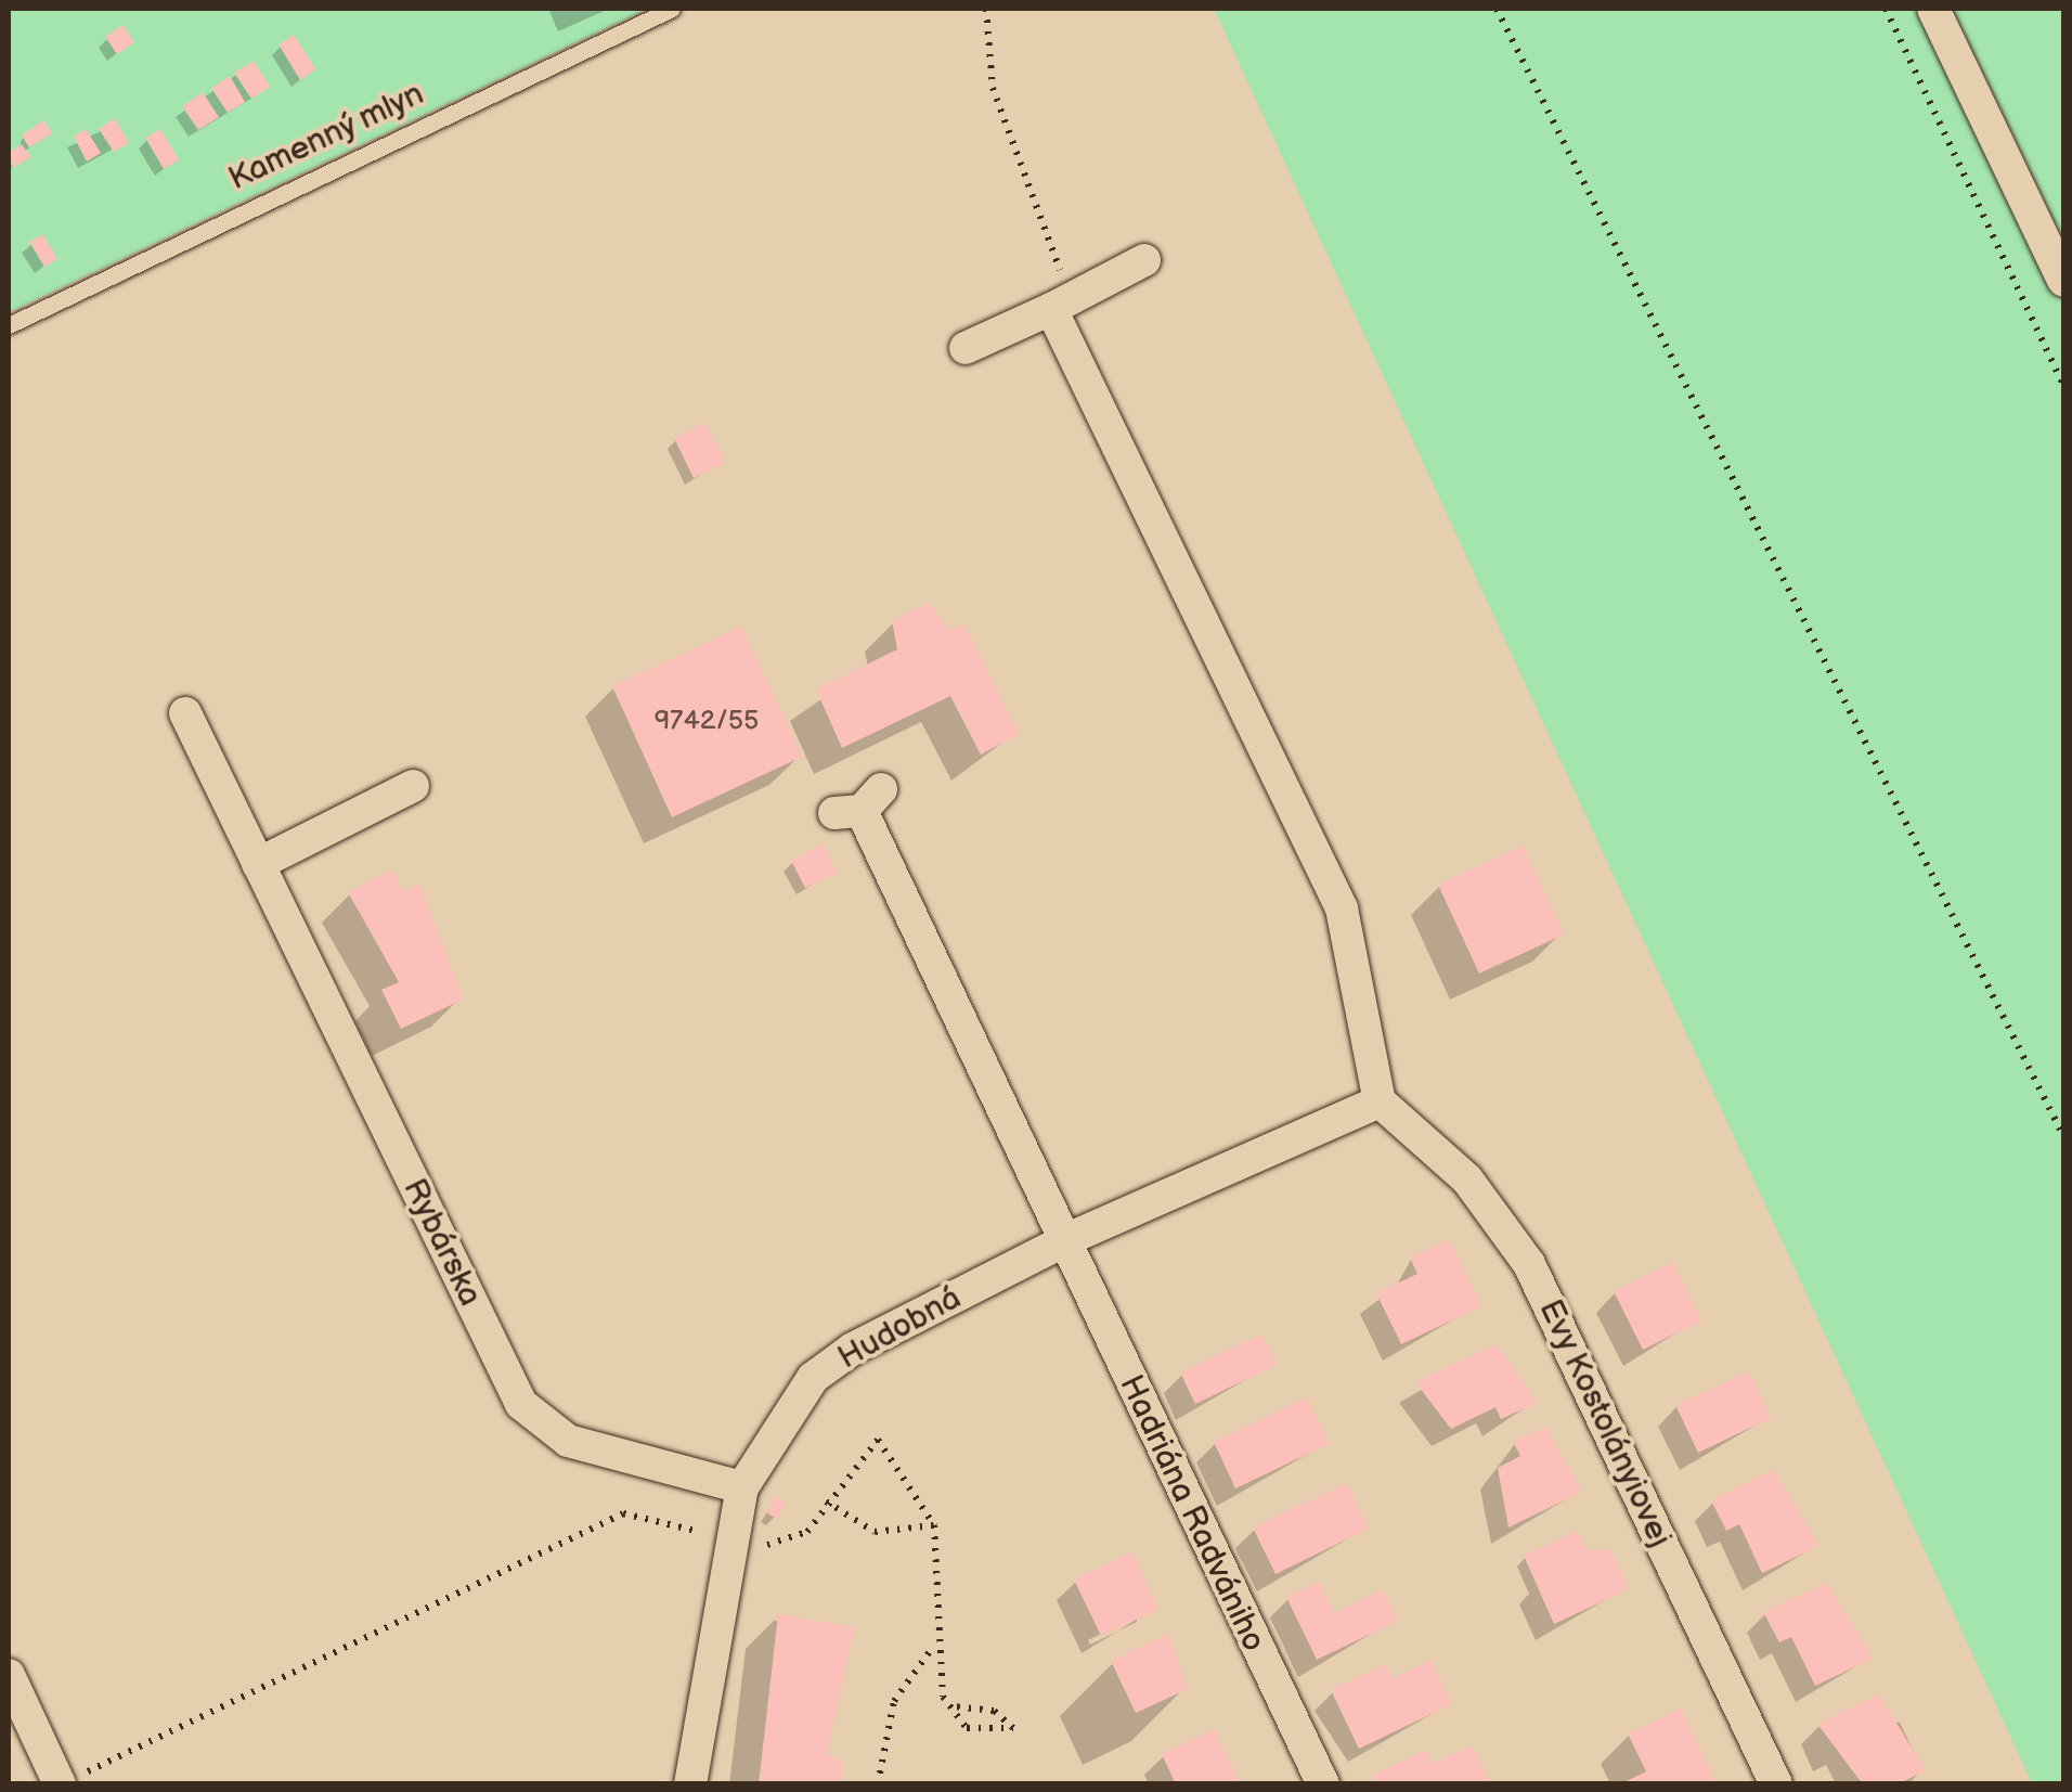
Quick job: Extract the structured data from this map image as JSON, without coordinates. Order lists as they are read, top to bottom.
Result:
{
  "streets": {
    "street": [
      "Rybárska",
      "Hudobná",
      "Evy Kostolányiovej",
      "Hadriána Radvániho"
    ],
    "lane": ["Kamenný mlyn"]
  },
  "crossings": [
    ["Rybárska", "Hudobná"],
    ["Hudobná", "Evy Kostolányiovej"],
    ["Hudobná", "Hadriána Radvániho"]
  ],
  "house_numbers": ["9742/55"]
}
